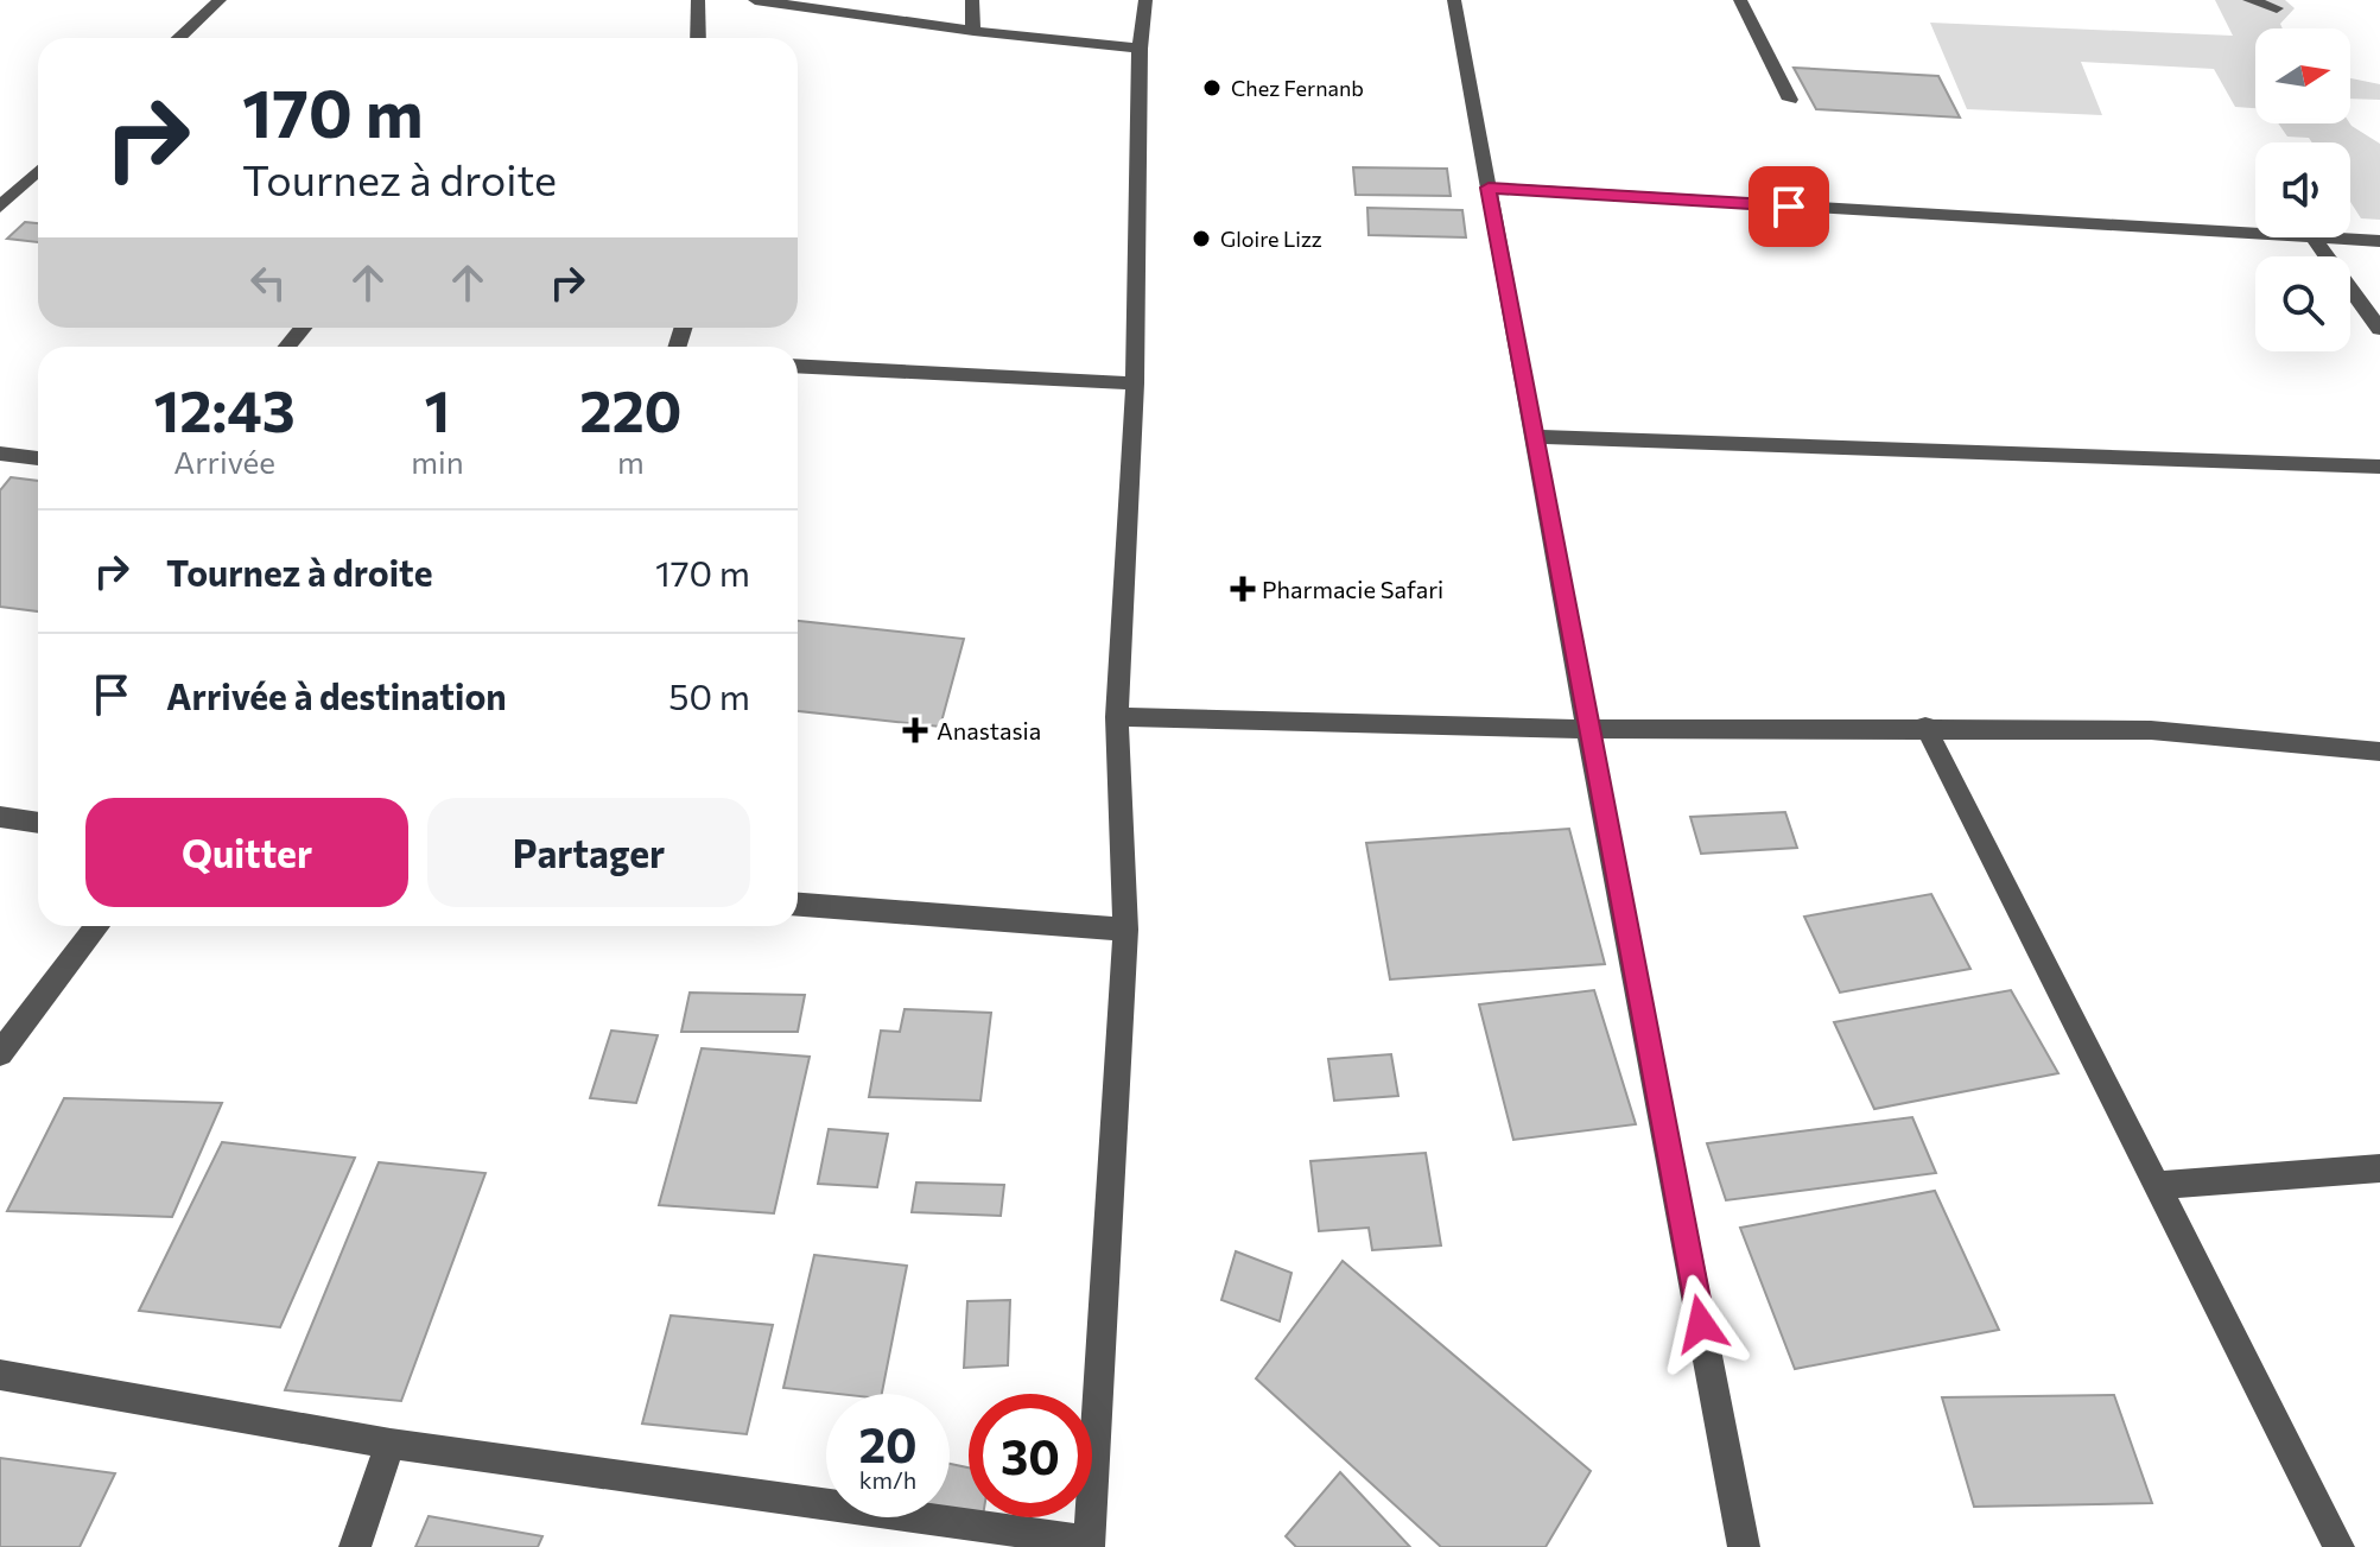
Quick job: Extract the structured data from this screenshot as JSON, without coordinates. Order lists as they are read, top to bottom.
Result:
{
  "places": {
    "other": ["Chez Fernanb", "Gloire Lizz"],
    "health": ["Pharmacie Safari", "Anastasia"]
  },
  "north": "right",
  "page": {
    "turn": ["170 m", "Tournez à droite"],
    "eta": [
      "12:43",
      "Arrivée",
      "1",
      "min",
      "220",
      "m"
    ],
    "list": [
      {
        "name": "Tournez à droite",
        "value": "170 m"
      },
      {
        "name": "Arrivée à destination",
        "value": "50 m"
      }
    ],
    "buttons": ["Quitter", "Partager"],
    "speed": "20 km/h",
    "limit": "30"
  }
}
